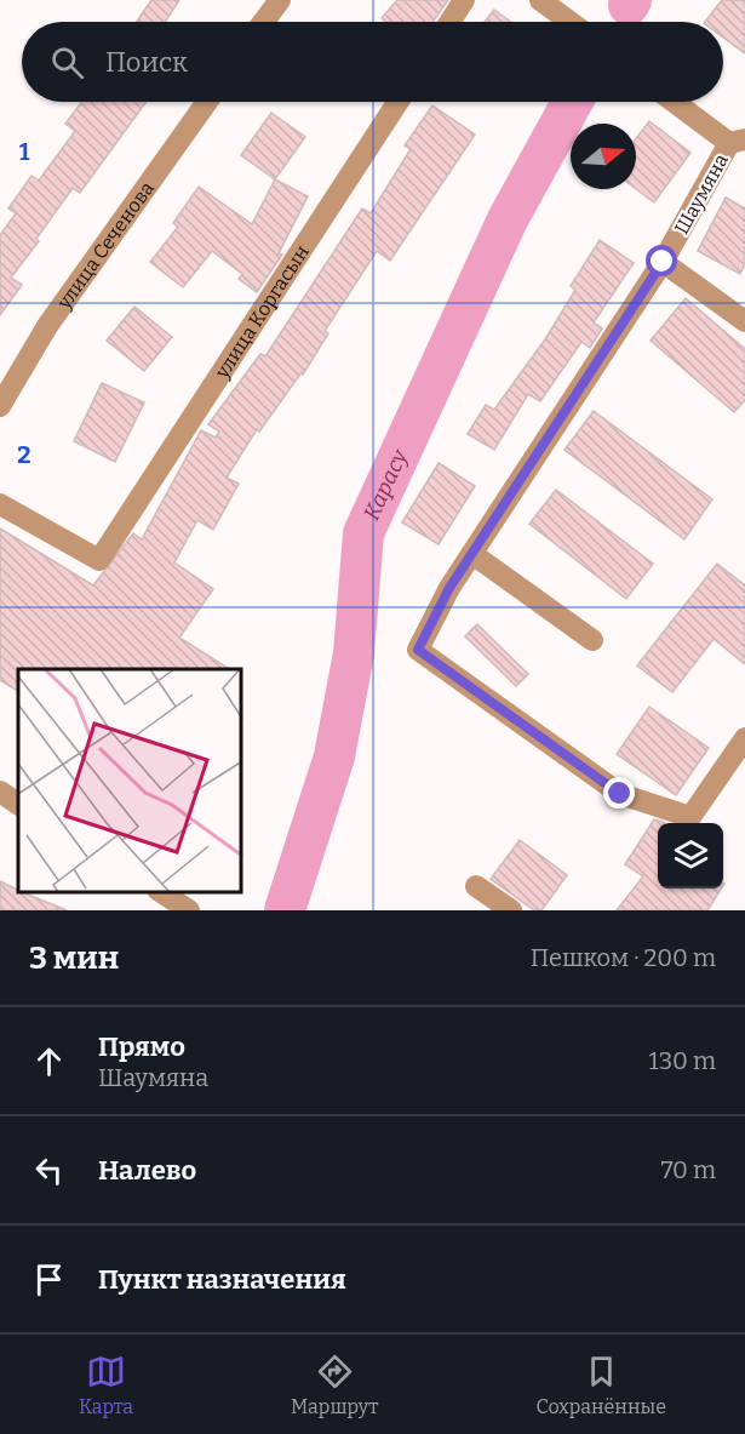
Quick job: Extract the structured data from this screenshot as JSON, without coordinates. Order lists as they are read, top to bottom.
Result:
{
  "streets": {
    "street": ["Шаумяна", "улица Сеченова", "улица Коргасын"]
  },
  "water": ["Карасу"],
  "north": "right",
  "page": {
    "search": "Поиск",
    "heading": ["3 мин", "Пешком · 200 m"],
    "list": [
      ["Прямо", "Шаумяна", "130 m"],
      ["Налево", "70 m"],
      "Пункт назначения"
    ],
    "nav": ["Карта", "Маршрут", "Сохранённые"]
  },
  "grid": {
    "rows": ["1", "2"]
  }
}
